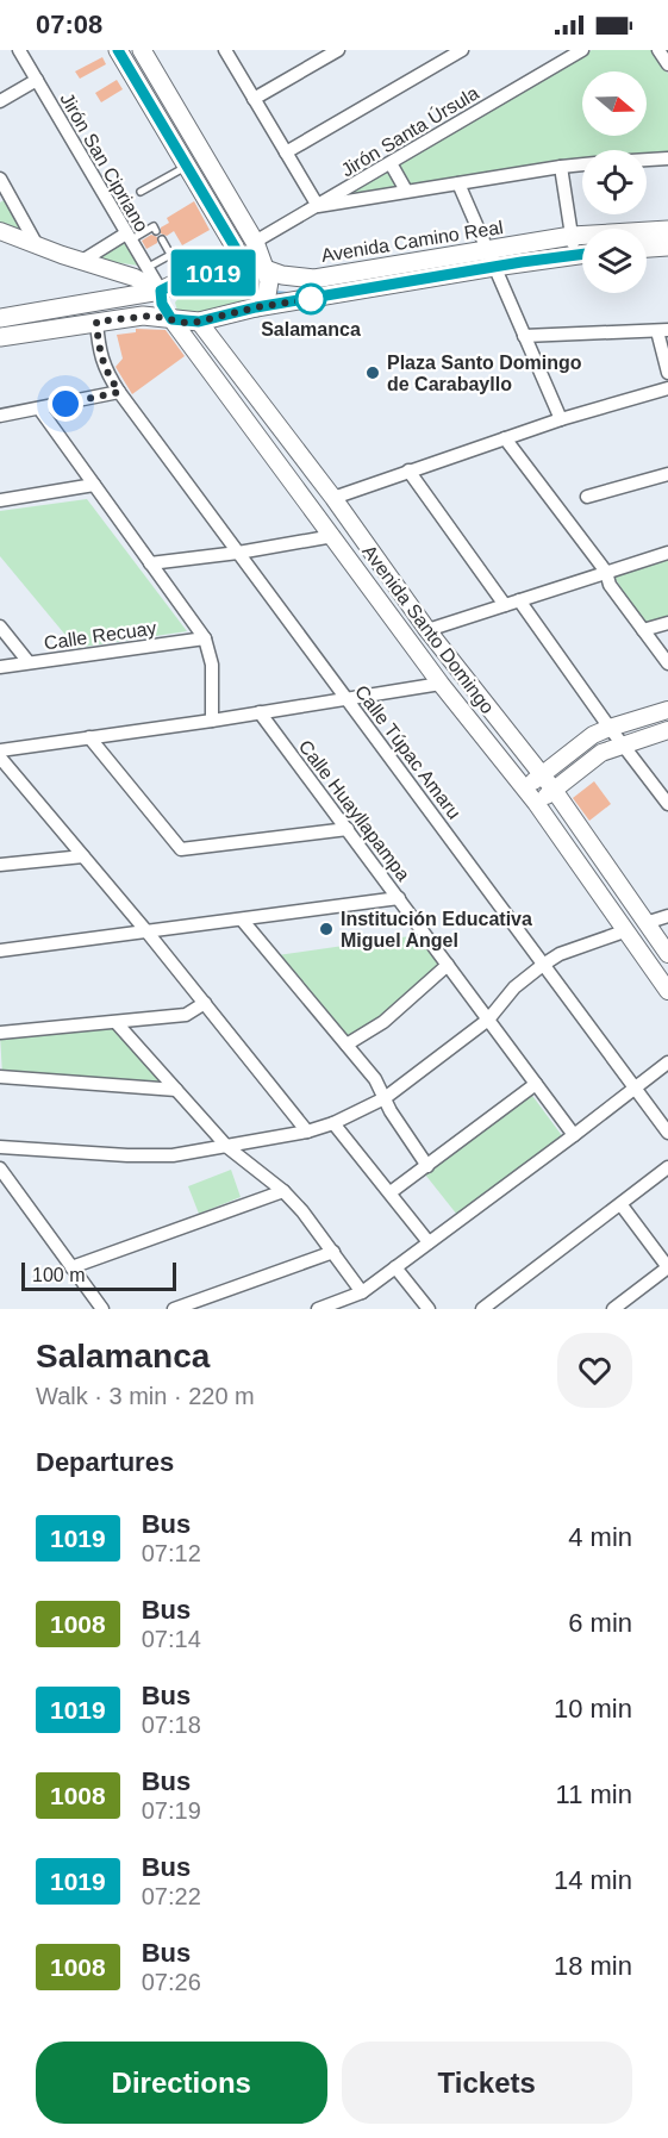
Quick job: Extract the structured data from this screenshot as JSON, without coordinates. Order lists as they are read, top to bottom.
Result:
{
  "streets": {
    "main road": ["Avenida Camino Real", "Avenida Santo Domingo"],
    "street": [
      "Jirón Santa Úrsula",
      "Jirón San Cipriano",
      "Calle Recuay",
      "Calle Túpac Amaru",
      "Calle Huayllapampa"
    ]
  },
  "crossings": [
    ["Jirón San Cipriano", "Avenida Camino Real"],
    ["Jirón San Cipriano", "Avenida Santo Domingo"],
    ["Avenida Camino Real", "Avenida Santo Domingo"],
    ["Avenida Camino Real", "Calle Túpac Amaru"]
  ],
  "places": ["Salamanca", "Plaza Santo Domingo de Carabayllo", "Institución Educativa Miguel Angel"],
  "lines": ["bus line 1019"],
  "scale_bar": "100 m",
  "north": "right",
  "page": {
    "status": "07:08",
    "on_map": "1019",
    "scale": "100 m",
    "heading": [
      ["Salamanca", "Walk · 3 min · 220 m"],
      "Departures"
    ],
    "list": [
      {
        "mark": "1019",
        "name": "Bus",
        "note": "07:12",
        "value": "4 min"
      },
      {
        "mark": "1008",
        "name": "Bus",
        "note": "07:14",
        "value": "6 min"
      },
      {
        "mark": "1019",
        "name": "Bus",
        "note": "07:18",
        "value": "10 min"
      },
      {
        "mark": "1008",
        "name": "Bus",
        "note": "07:19",
        "value": "11 min"
      },
      {
        "mark": "1019",
        "name": "Bus",
        "note": "07:22",
        "value": "14 min"
      },
      {
        "mark": "1008",
        "name": "Bus",
        "note": "07:26",
        "value": "18 min"
      }
    ],
    "buttons": ["Directions", "Tickets"]
  }
}
